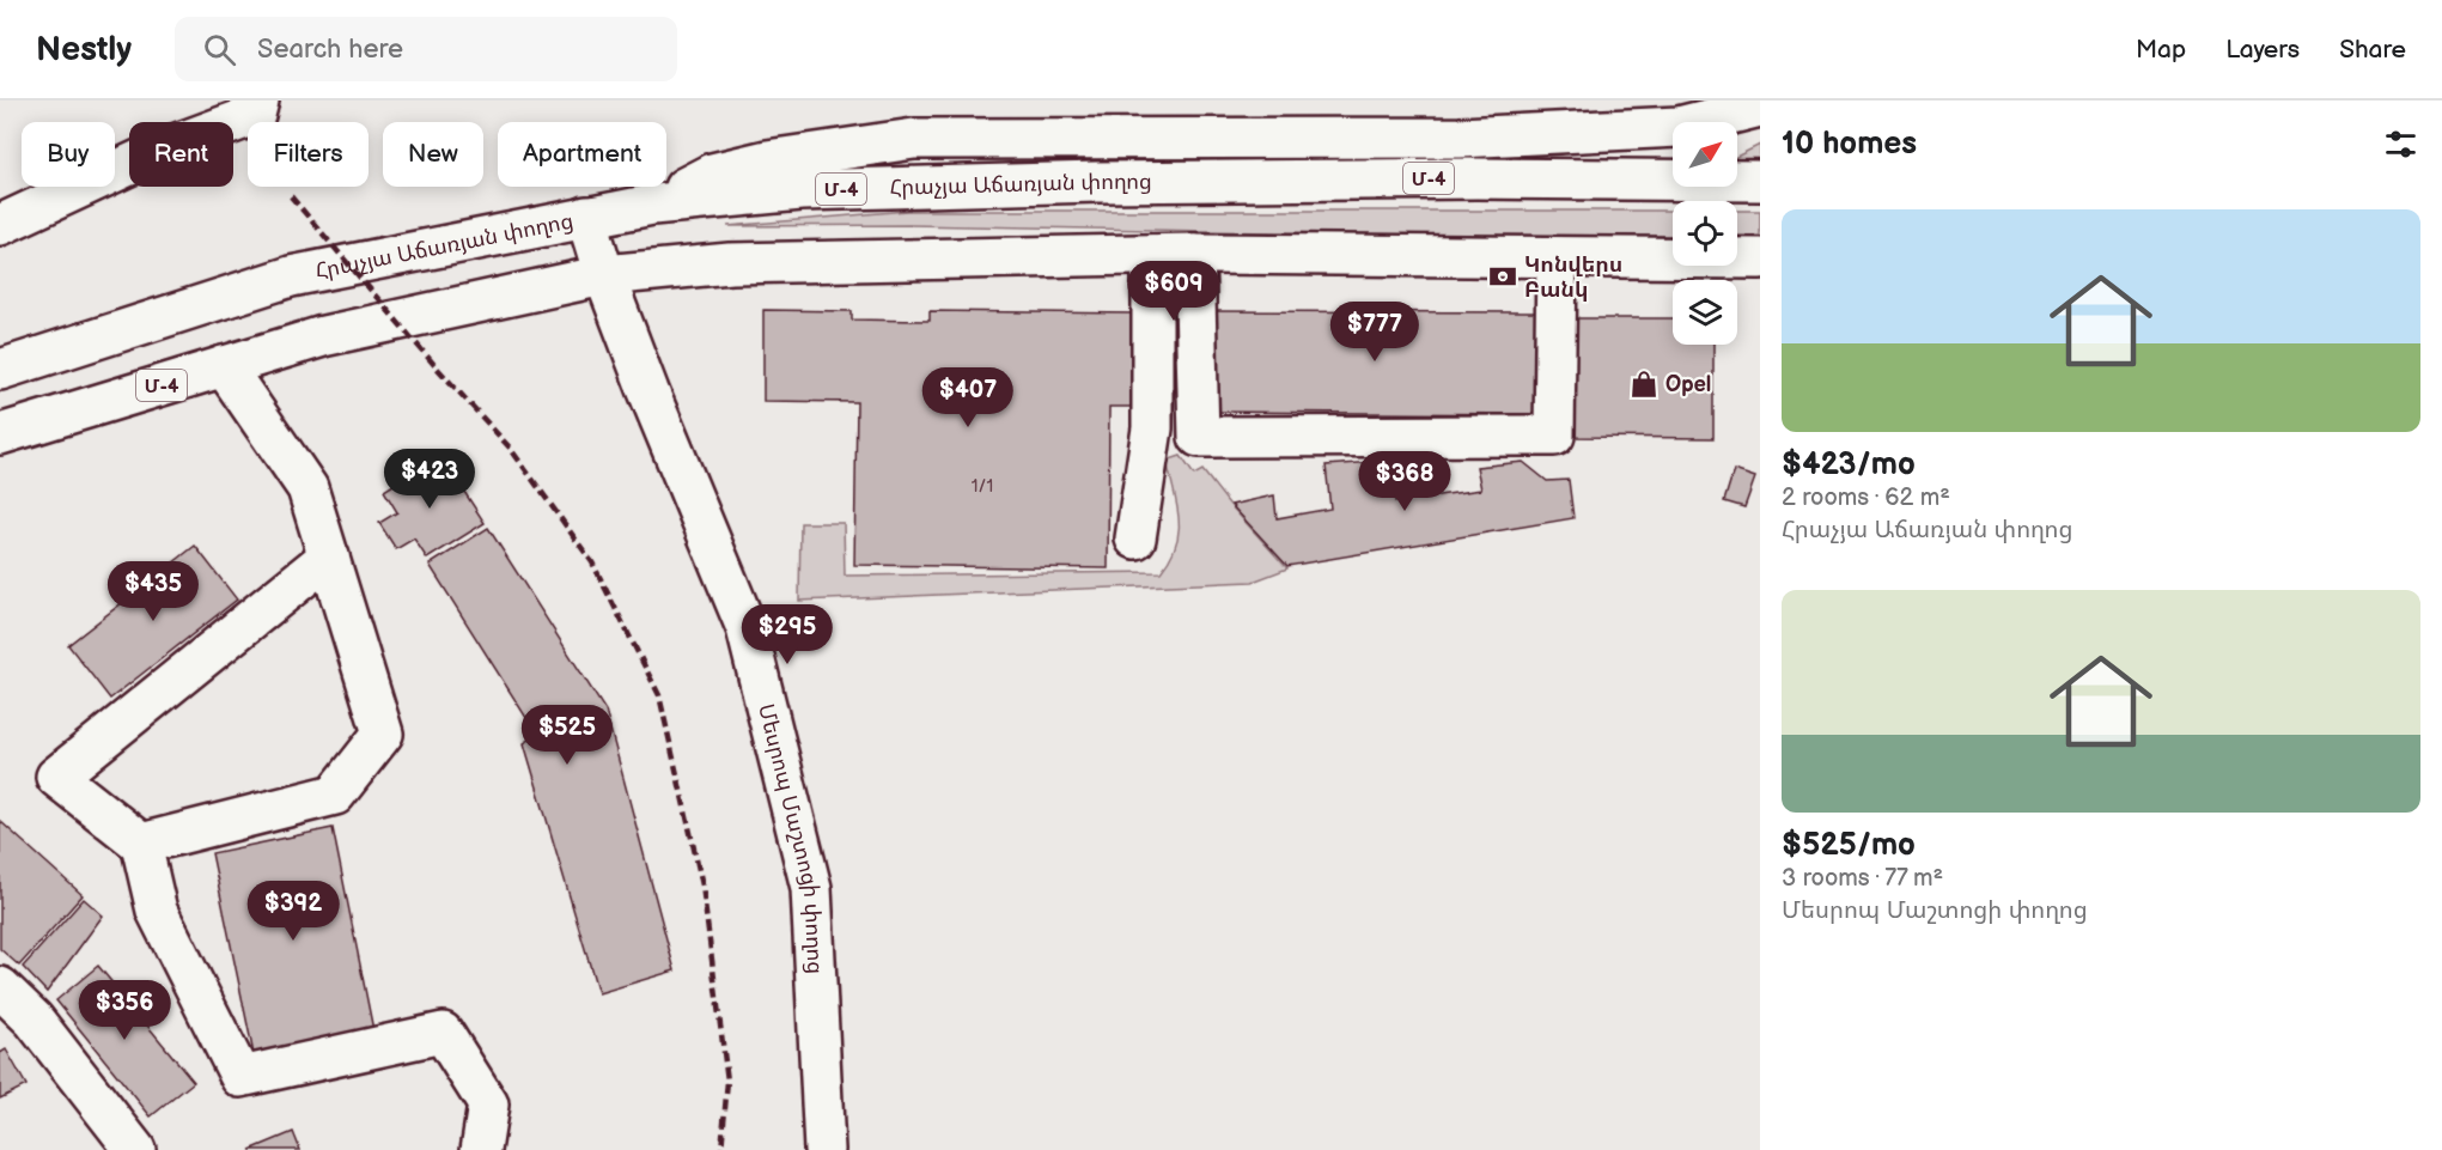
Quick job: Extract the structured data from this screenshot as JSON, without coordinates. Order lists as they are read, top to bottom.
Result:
{
  "streets": {
    "main road": ["Մ-4", "Հրաչյա Աճառյան փողոց", "Մեսրոպ Մաշտոցի փողոց"]
  },
  "crossings": [
    ["Մ-4", "Մեսրոպ Մաշտոցի փողոց"],
    ["Հրաչյա Աճառյան փողոց", "Մեսրոպ Մաշտոցի փողոց"]
  ],
  "places": {
    "bank": ["Կոնվերս Բանկ"],
    "shop": ["Opel"]
  },
  "house_numbers": ["1/1"],
  "north": "top right",
  "page": {
    "header": "Nestly",
    "search": "Search here",
    "nav": ["Map", "Layers", "Share"],
    "heading": "10 homes",
    "chip": [
      "Buy",
      "Rent",
      "Filters",
      "New",
      "Apartment"
    ],
    "list": [
      {
        "name": "$423/mo",
        "note": "2 rooms · 62 m² · Հրաչյա Աճառյան փողոց"
      },
      {
        "name": "$525/mo",
        "note": "3 rooms · 77 m² · Մեսրոպ Մաշտոցի փողոց"
      }
    ],
    "price": [
      "$609",
      "$777",
      "$407",
      "$423",
      "$368",
      "$435",
      "$295",
      "$525",
      "$392",
      "$356"
    ]
  }
}
